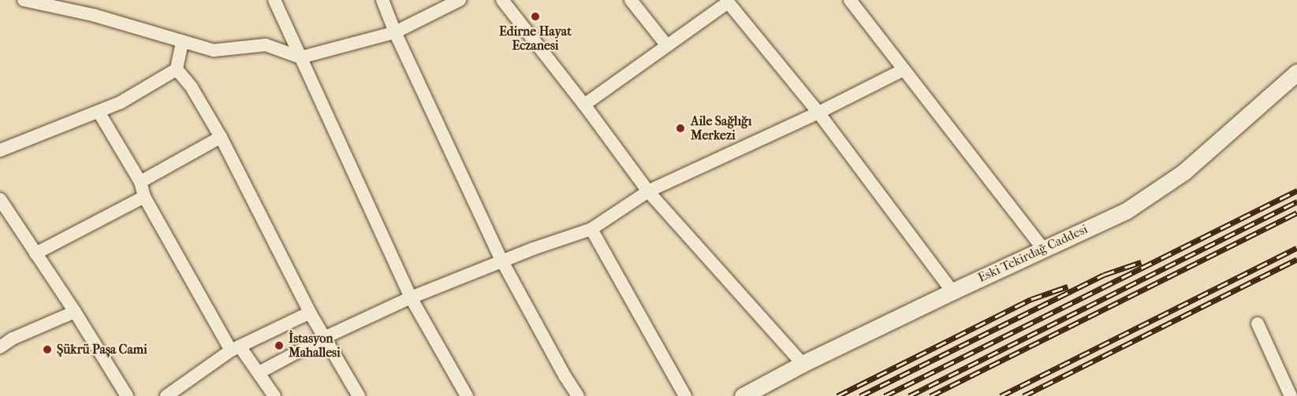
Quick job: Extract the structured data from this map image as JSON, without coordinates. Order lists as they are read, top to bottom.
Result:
{
  "streets": {
    "street": ["Eski Tekirdağ Caddesi"]
  },
  "places": [
    "Edirne Hayat Eczanesi",
    "Aile Sağlığı Merkezi",
    "İstasyon Mahallesi",
    "Şükrü Paşa Cami"
  ]
}
